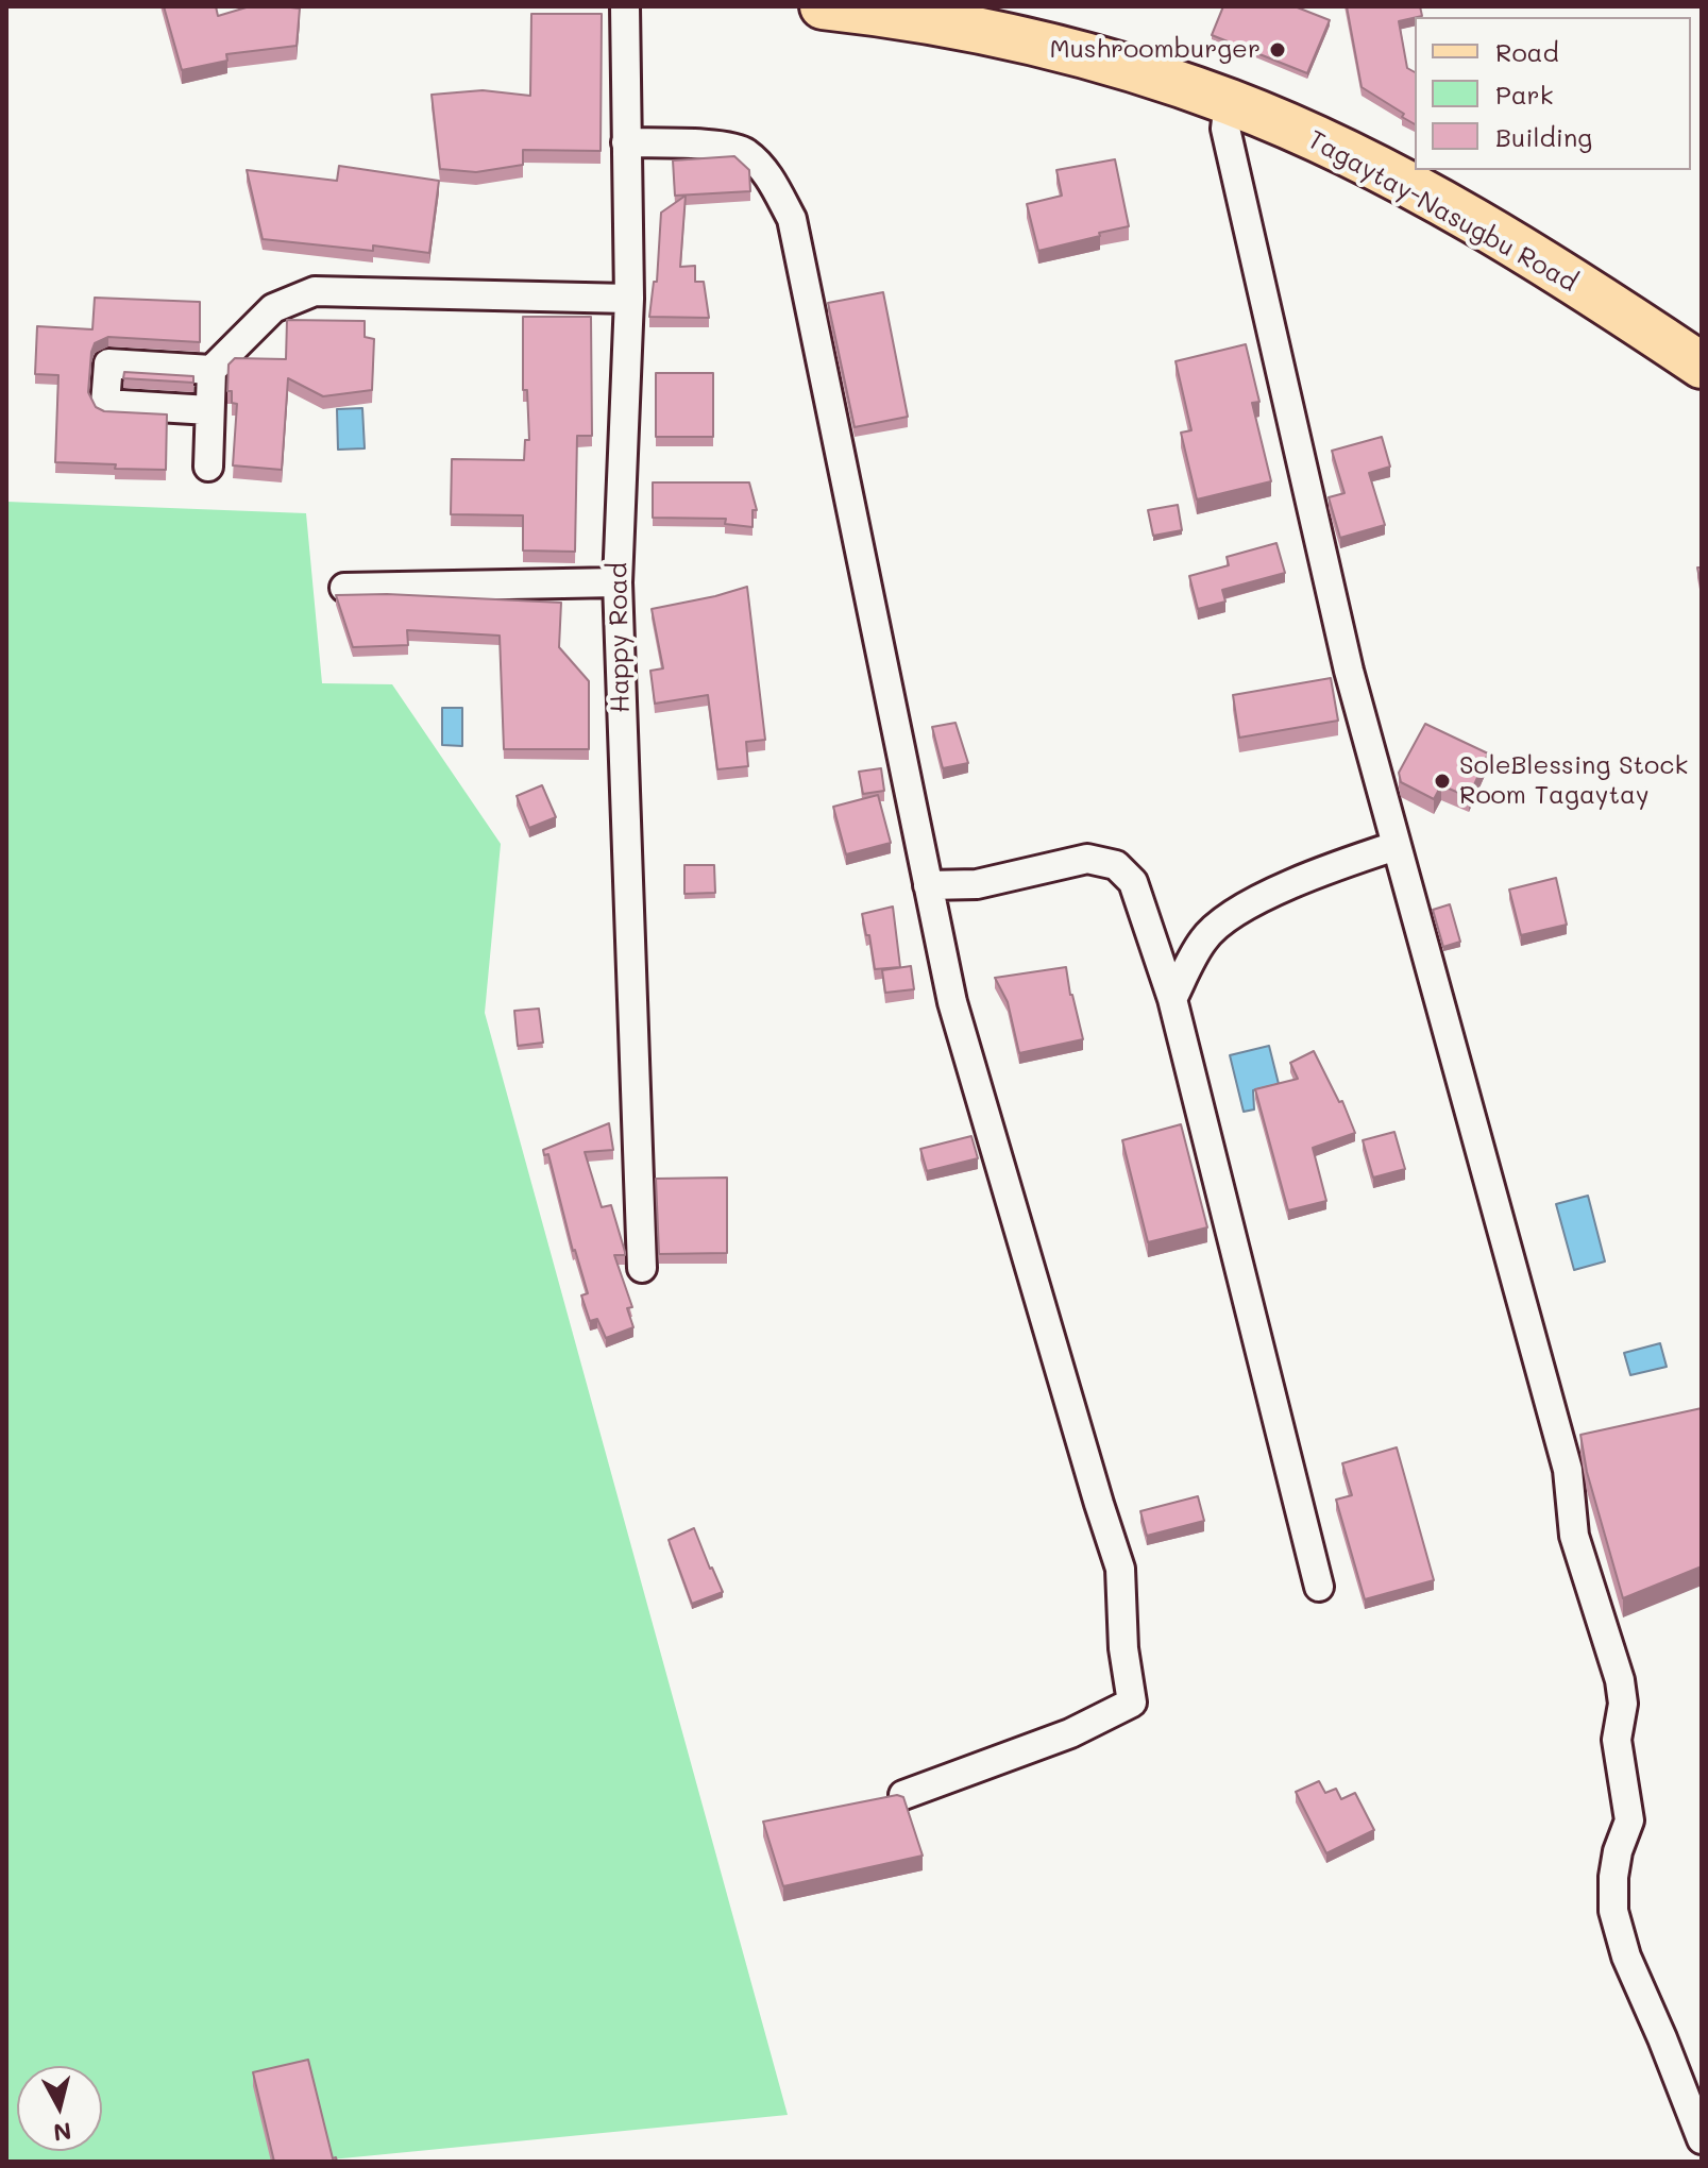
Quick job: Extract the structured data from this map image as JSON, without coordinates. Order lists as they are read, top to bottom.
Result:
{
  "streets": {
    "main road": ["Tagaytay-Nasugbu Road"],
    "street": ["Happy Road"]
  },
  "places": ["Mushroomburger", "SoleBlessing Stock Room Tagaytay"],
  "legend": ["Road", "Park", "Building"],
  "north": "bottom"
}
